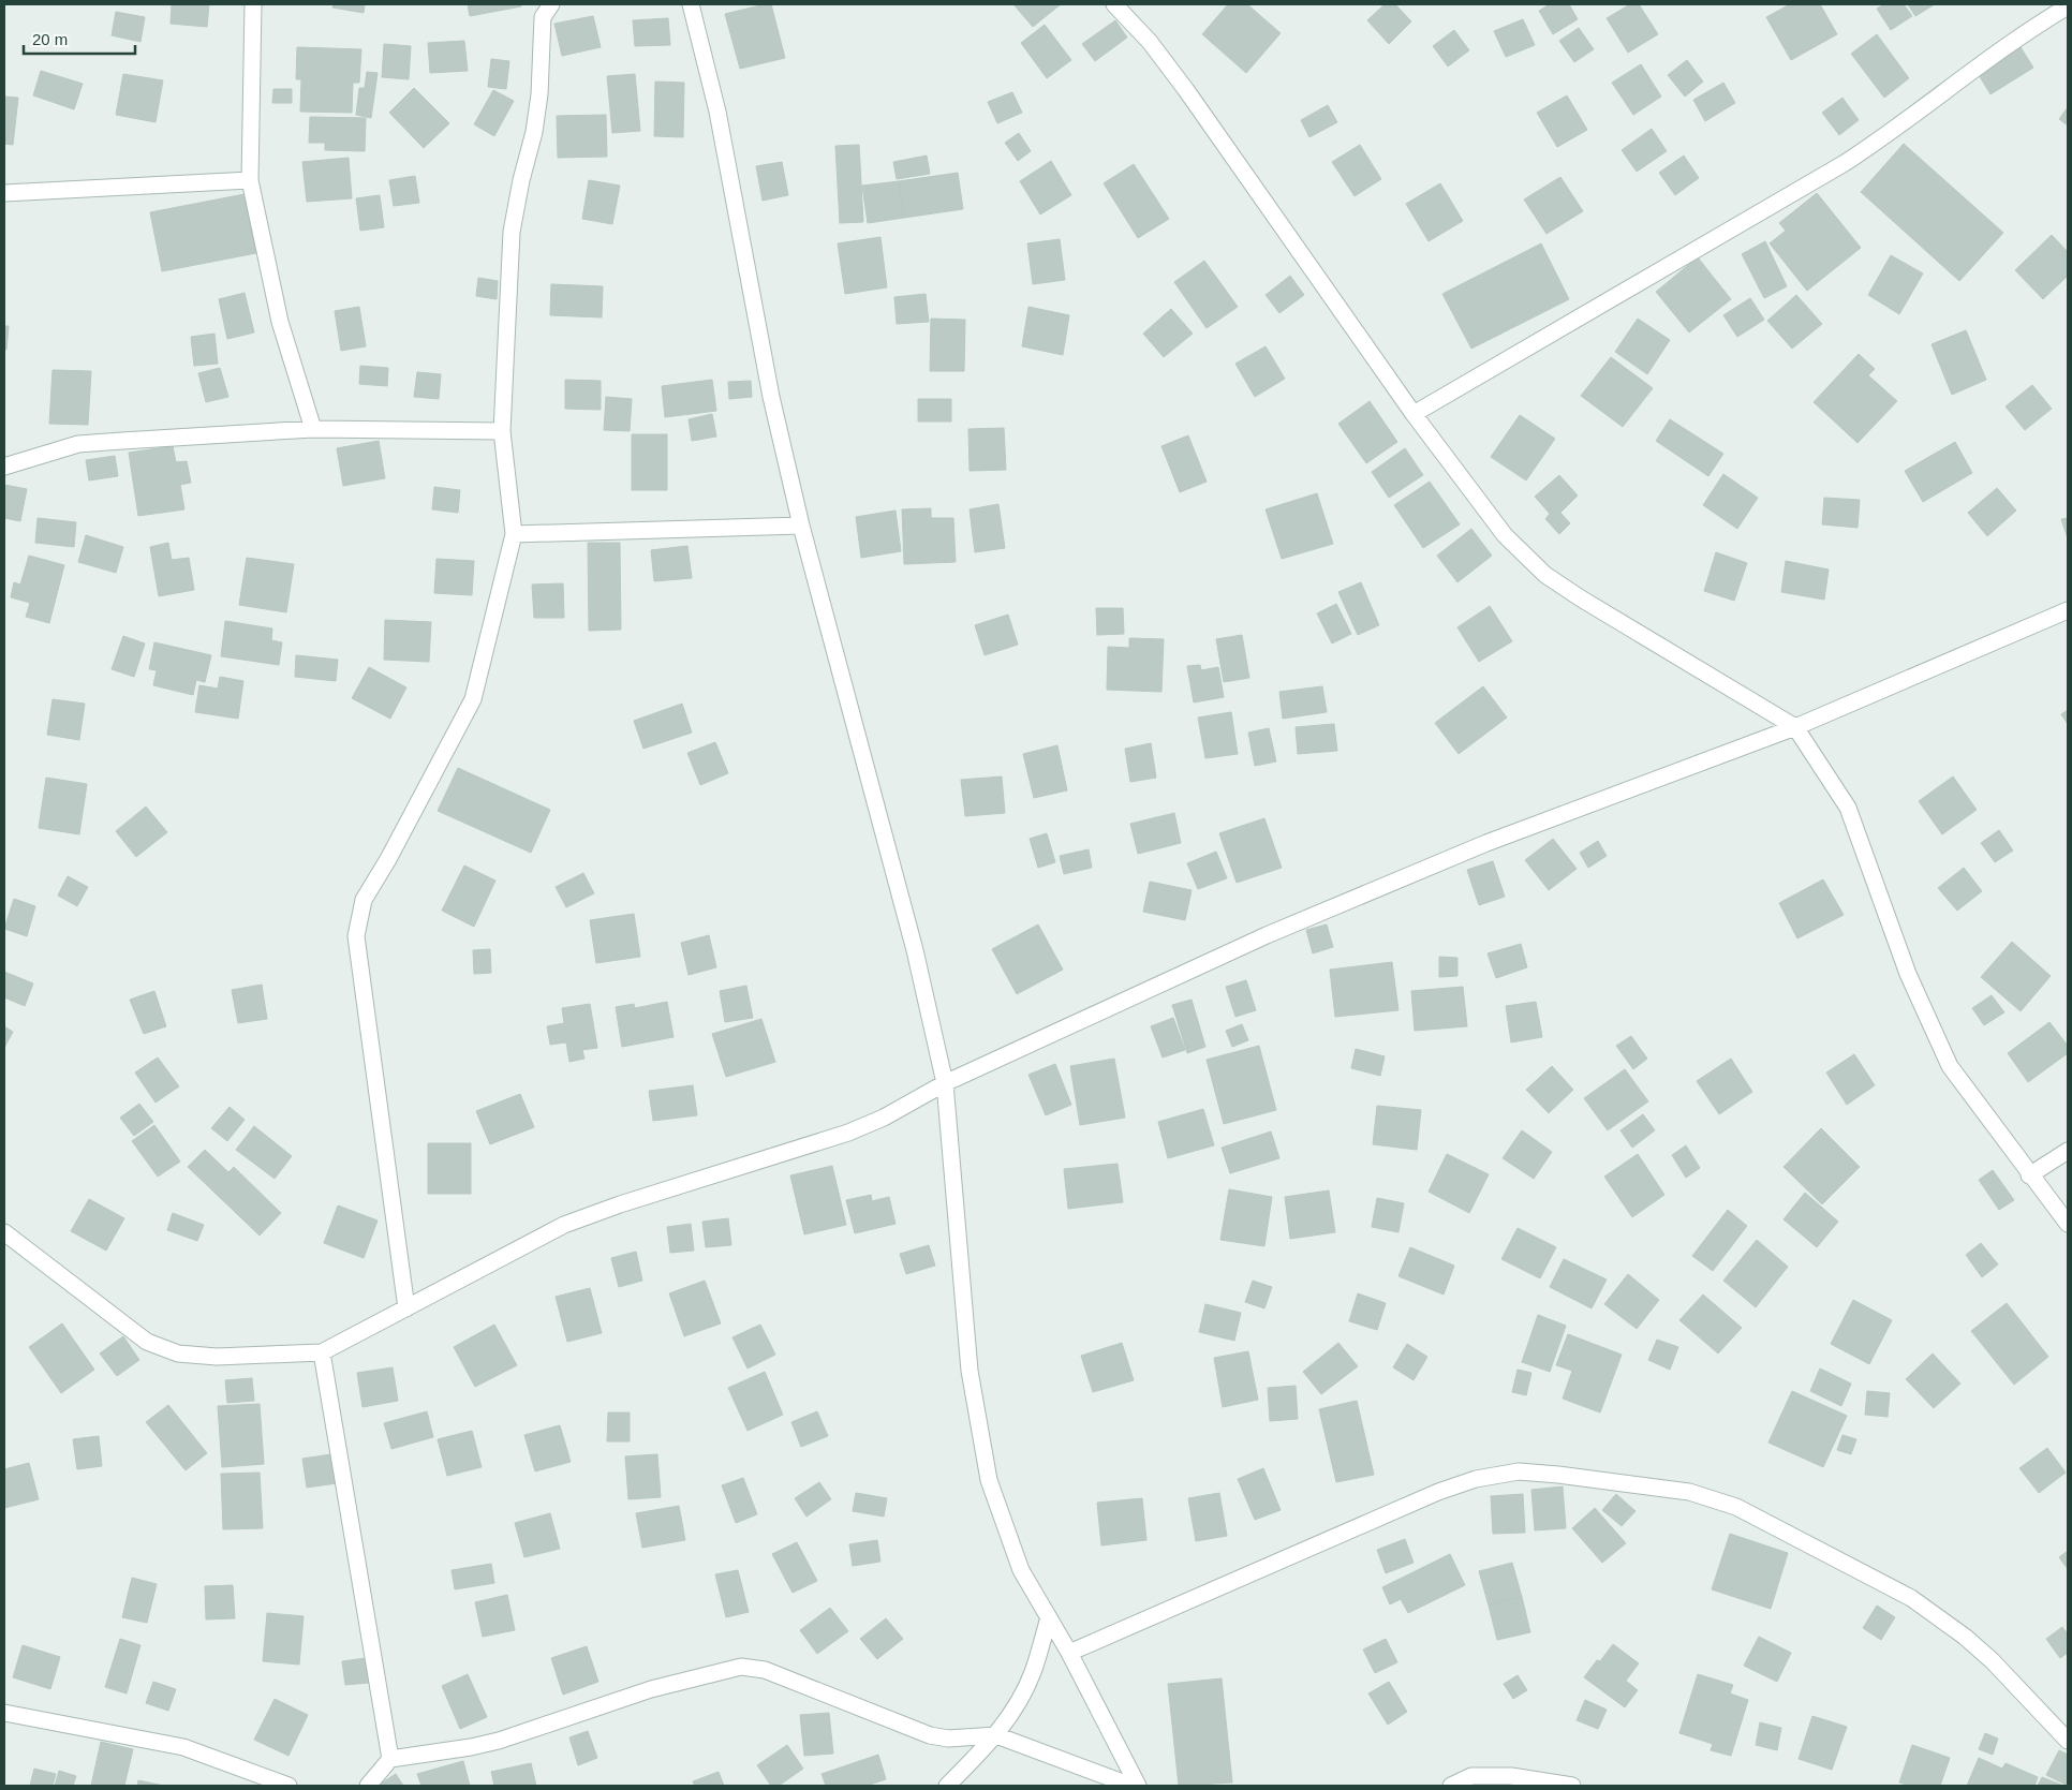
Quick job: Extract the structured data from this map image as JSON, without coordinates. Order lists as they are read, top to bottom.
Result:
{
  "scale_bar": "20 m"
}
